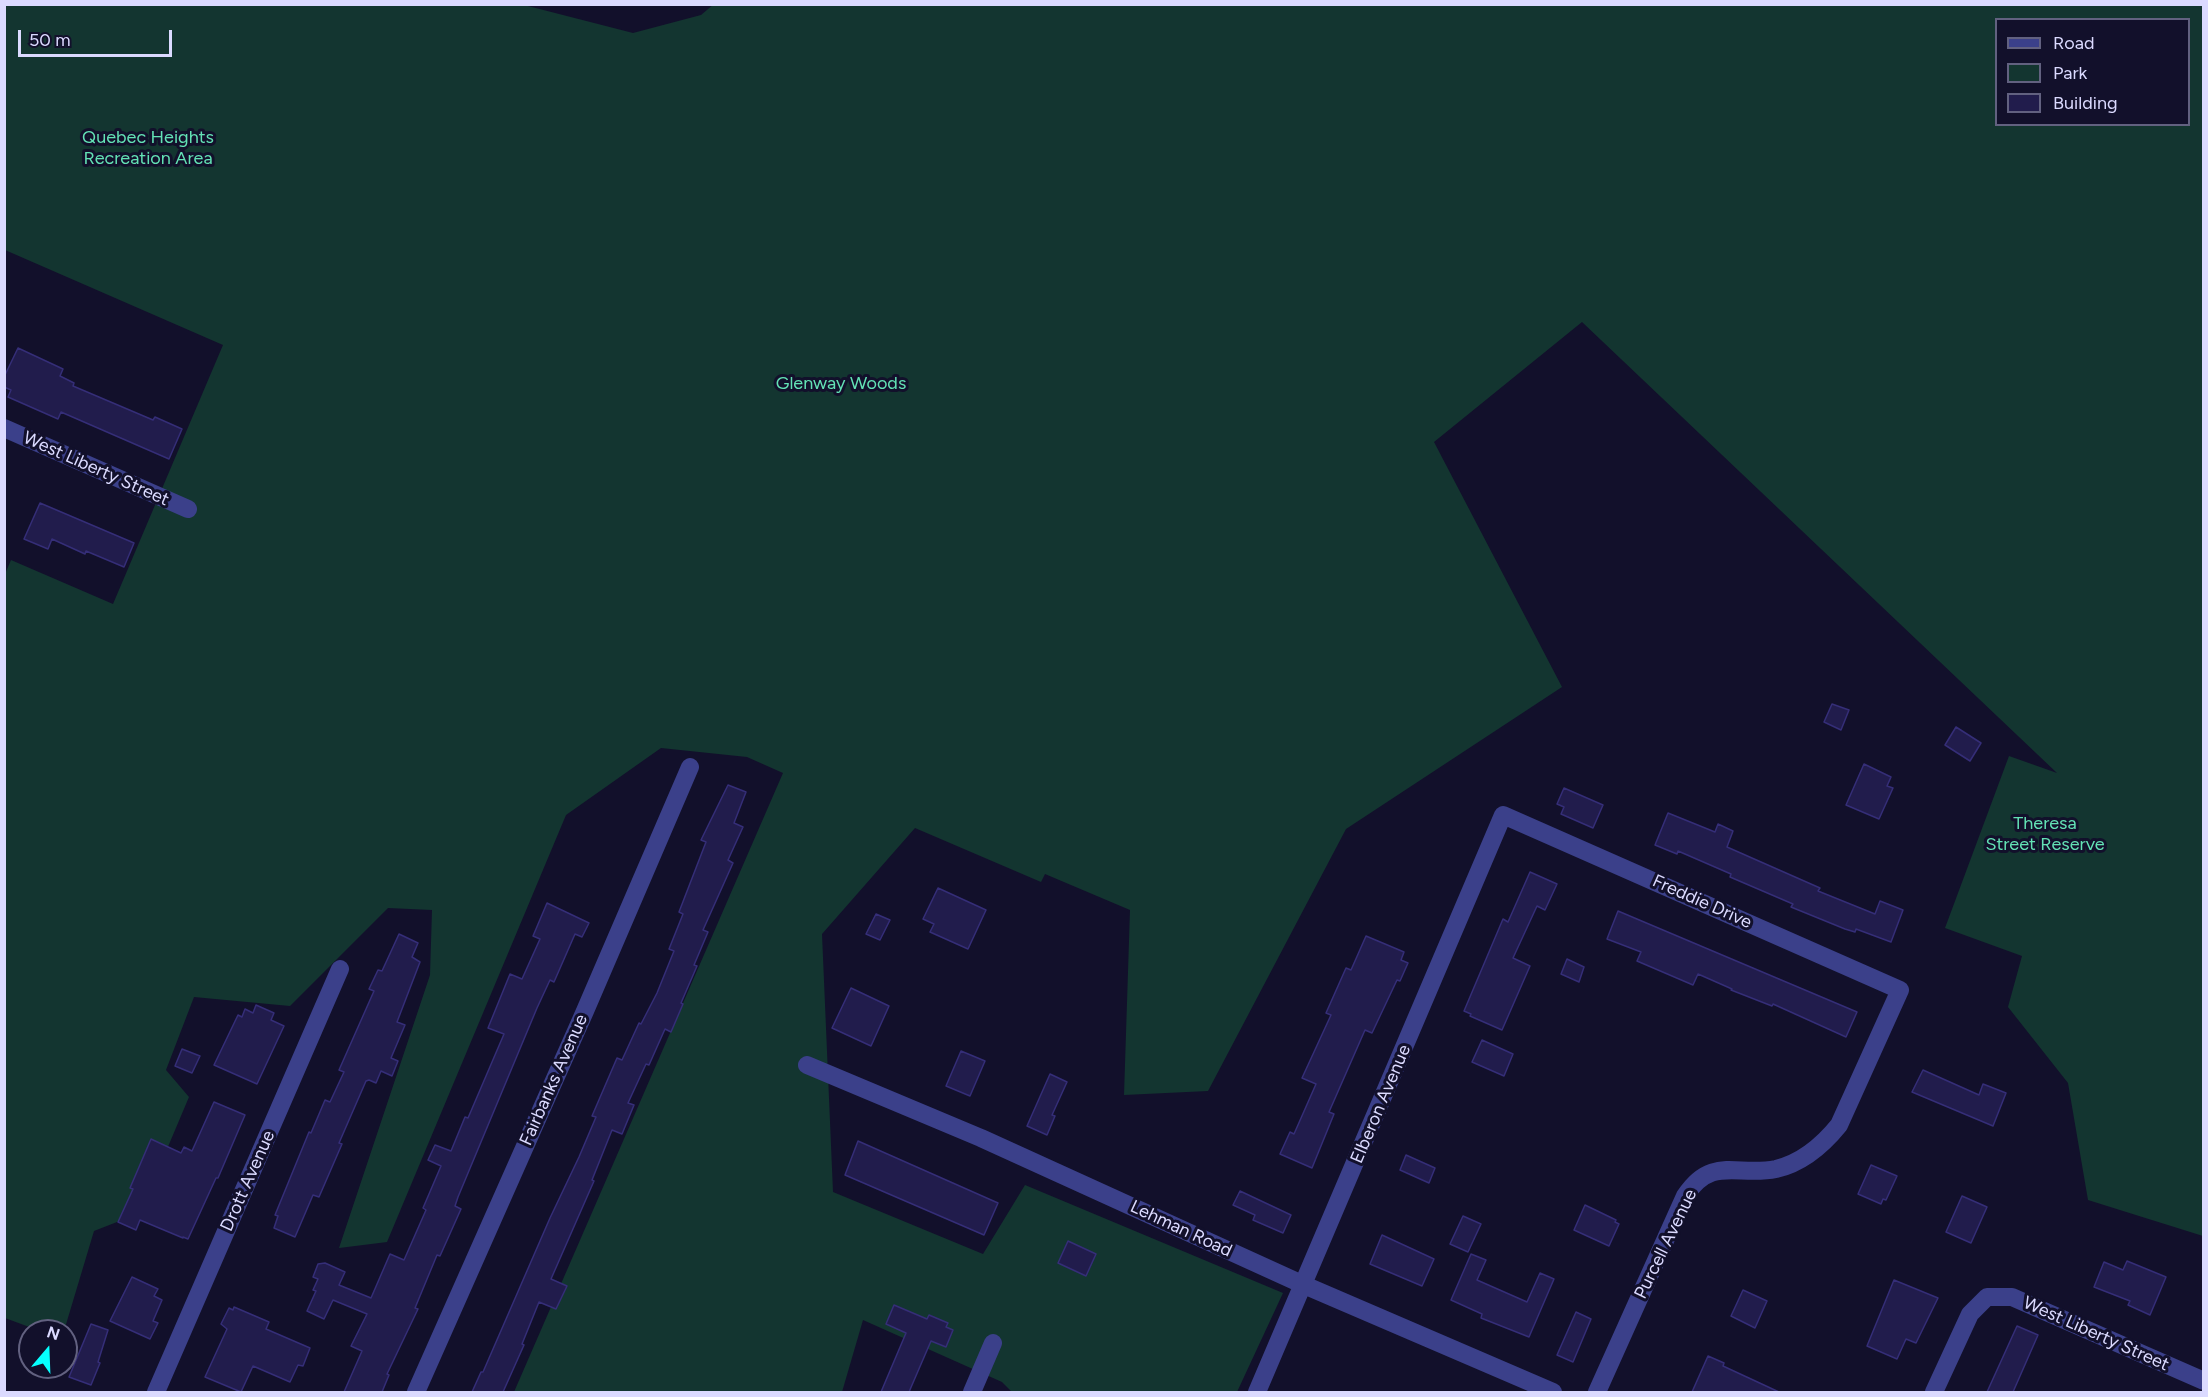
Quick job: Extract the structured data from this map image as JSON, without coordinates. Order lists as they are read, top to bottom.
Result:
{
  "streets": {
    "street": [
      "West Liberty Street",
      "Freddie Drive",
      "Fairbanks Avenue",
      "Elberon Avenue",
      "Drott Avenue",
      "Lehman Road",
      "Purcell Avenue"
    ]
  },
  "crossings": [
    ["Freddie Drive", "Elberon Avenue"],
    ["Freddie Drive", "Purcell Avenue"],
    ["Elberon Avenue", "Lehman Road"]
  ],
  "parks": ["Quebec Heights Recreation Area", "Glenway Woods", "Theresa Street Reserve"],
  "legend": ["Road", "Park", "Building"],
  "scale_bar": "50 m",
  "north": "top"
}
